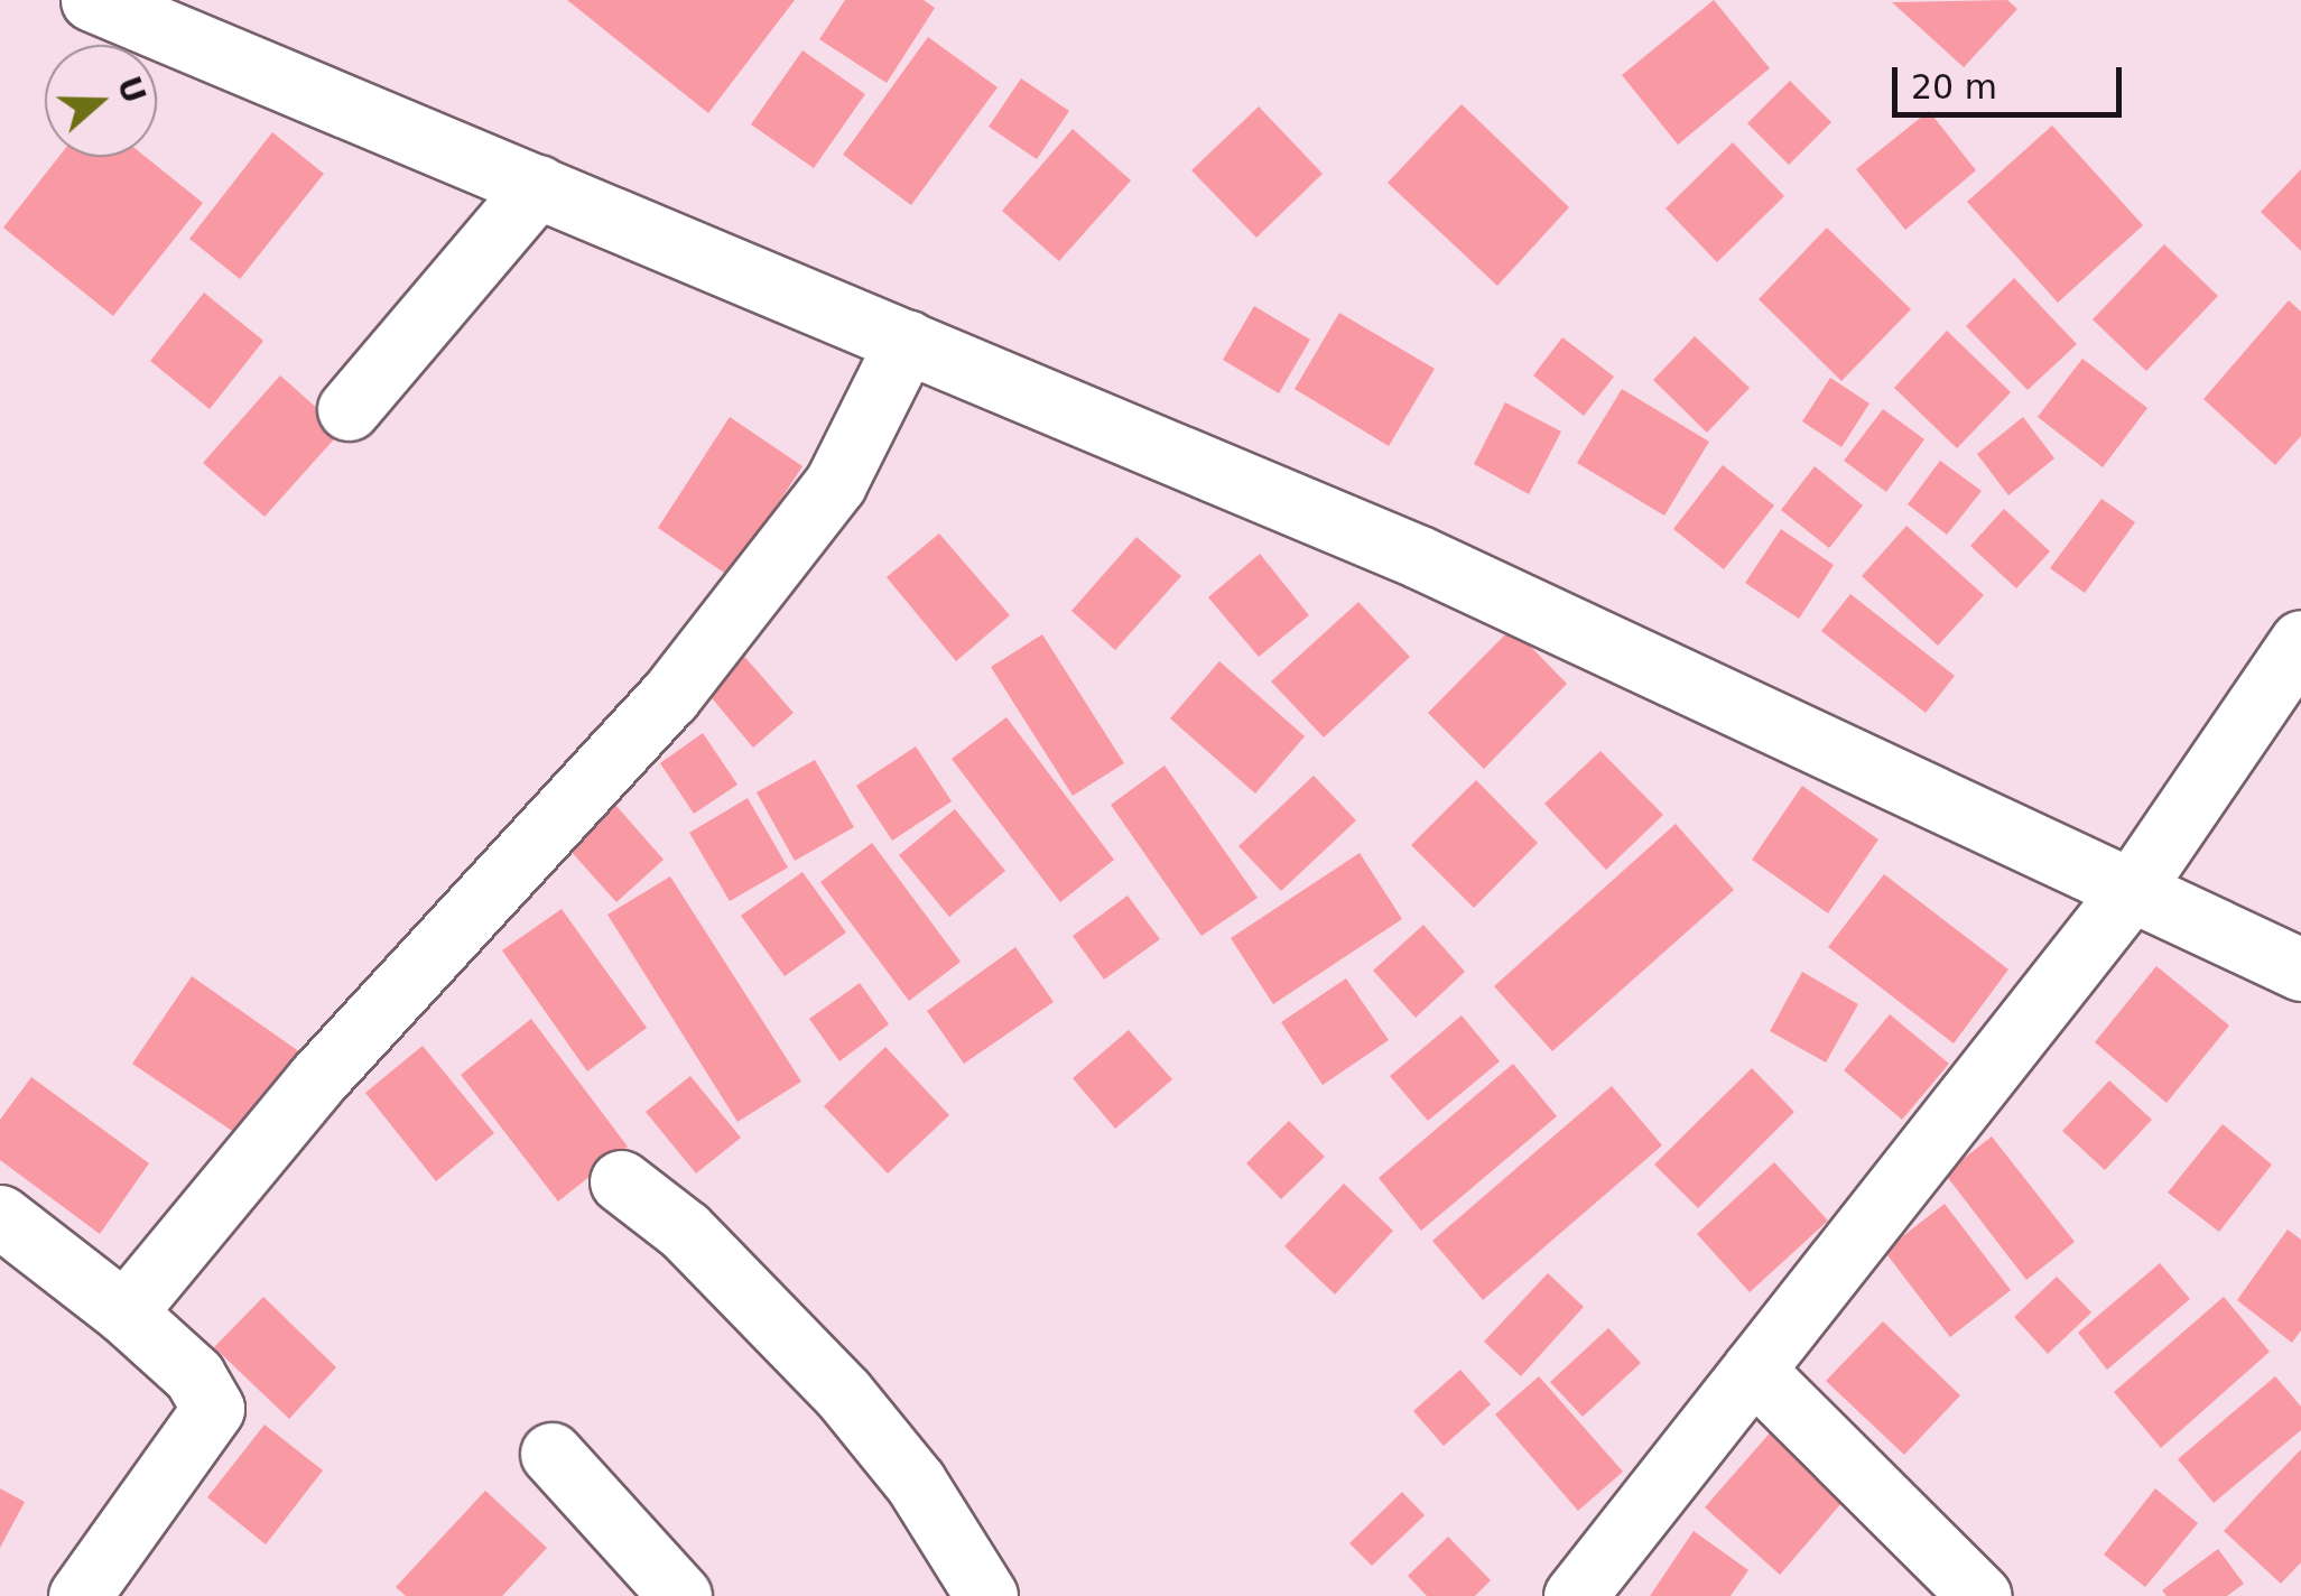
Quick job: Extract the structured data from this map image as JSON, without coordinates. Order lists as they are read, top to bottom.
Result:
{
  "scale_bar": "20 m",
  "north": "right"
}
